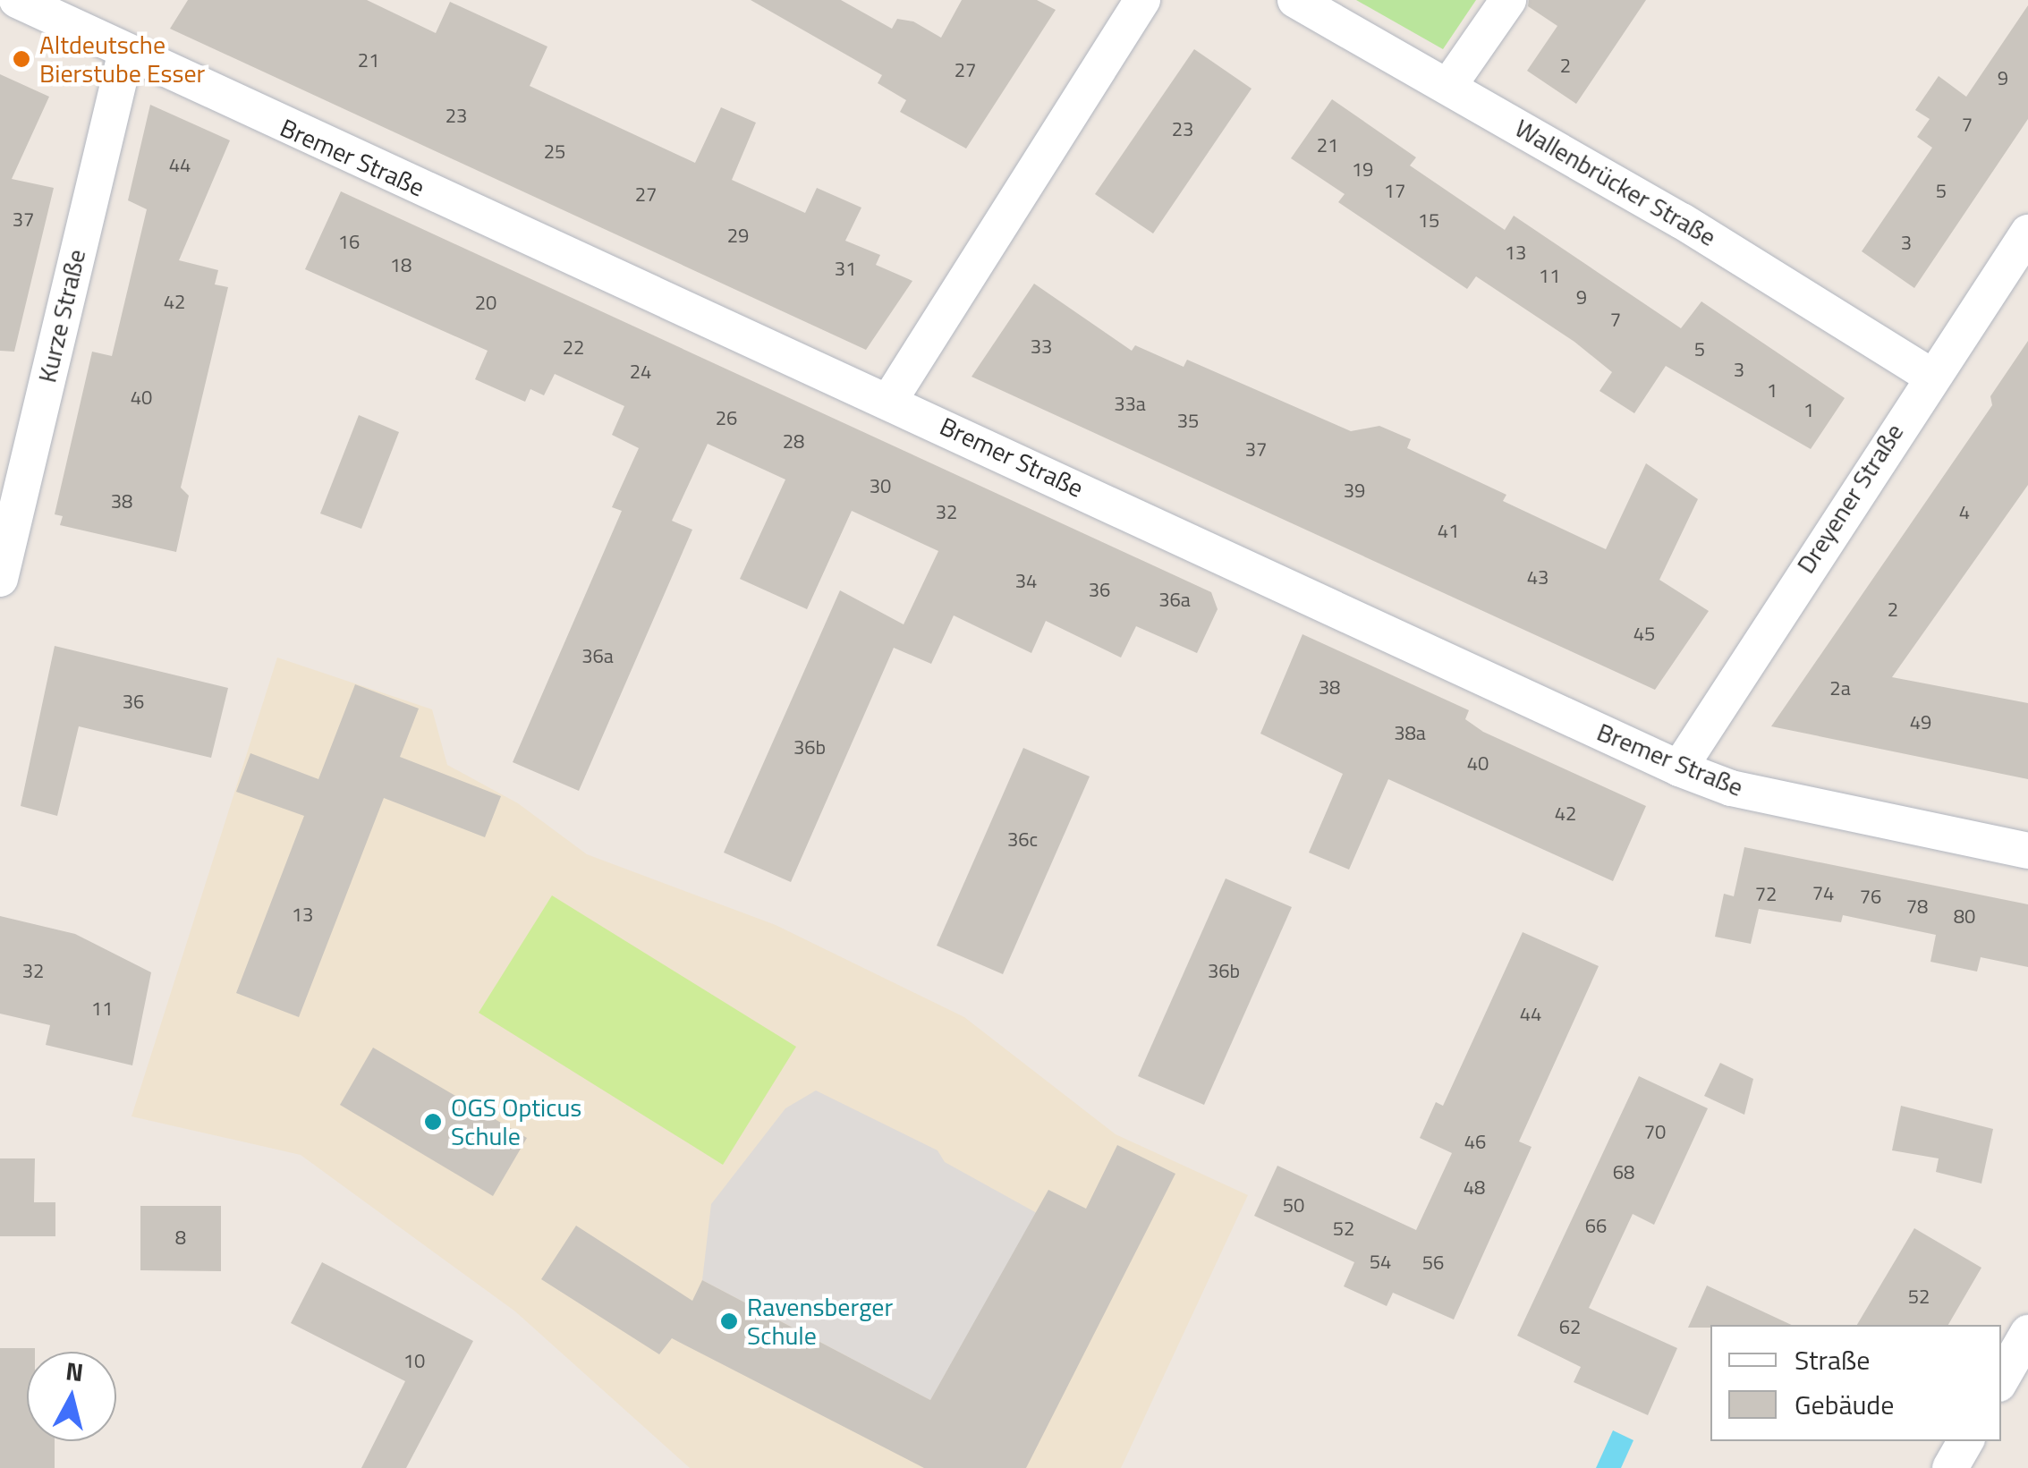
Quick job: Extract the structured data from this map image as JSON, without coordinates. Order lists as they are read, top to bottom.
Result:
{
  "streets": {
    "street": [
      "Bremer Straße",
      "Wallenbrücker Straße",
      "Kurze Straße",
      "Dreyener Straße"
    ]
  },
  "crossings": [
    ["Bremer Straße", "Kurze Straße"],
    ["Bremer Straße", "Dreyener Straße"],
    ["Wallenbrücker Straße", "Dreyener Straße"]
  ],
  "places": ["Altdeutsche Bierstube Esser", "OGS Opticus Schule", "Ravensberger Schule"],
  "house_numbers": [
    "21",
    "2",
    "27",
    "9",
    "23",
    "7",
    "23",
    "21",
    "25",
    "44",
    "19",
    "17",
    "5",
    "27",
    "37",
    "15",
    "29",
    "16",
    "3",
    "13",
    "18",
    "31",
    "11",
    "9",
    "42",
    "20",
    "7",
    "33",
    "22",
    "5",
    "3",
    "24",
    "1",
    "40",
    "33a",
    "1",
    "26",
    "35",
    "28",
    "37",
    "30",
    "39",
    "38",
    "32",
    "4",
    "41",
    "43",
    "34",
    "36",
    "36a",
    "2",
    "45",
    "36a",
    "38",
    "2a",
    "36",
    "49",
    "38a",
    "36b",
    "40",
    "42",
    "36c",
    "74",
    "72",
    "76",
    "78",
    "13",
    "80",
    "32",
    "36b",
    "11",
    "44",
    "70",
    "46",
    "68",
    "48",
    "50",
    "66",
    "52",
    "8",
    "54",
    "56",
    "52",
    "62",
    "10"
  ],
  "legend": ["Straße", "Gebäude"],
  "north": "top"
}
